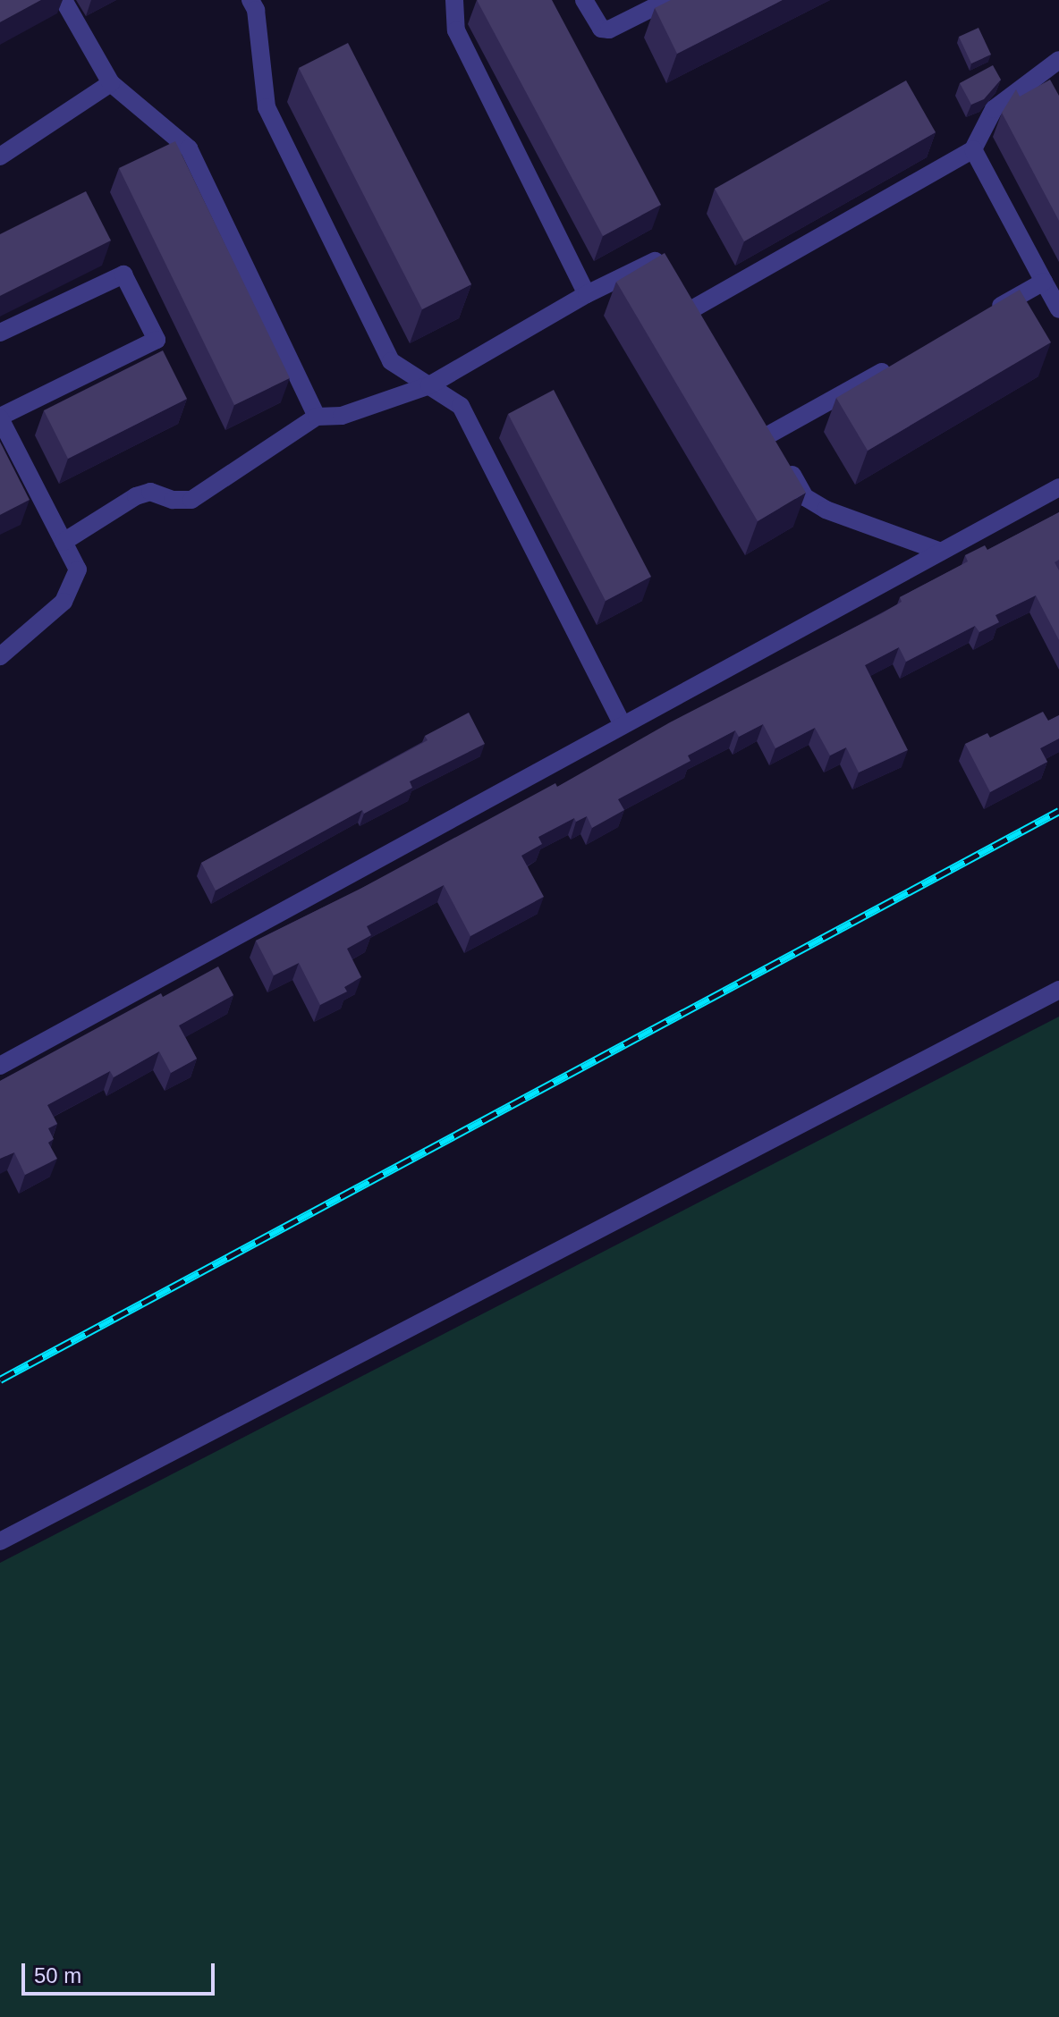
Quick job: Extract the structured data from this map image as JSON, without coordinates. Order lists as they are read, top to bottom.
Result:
{
  "scale_bar": "50 m"
}
